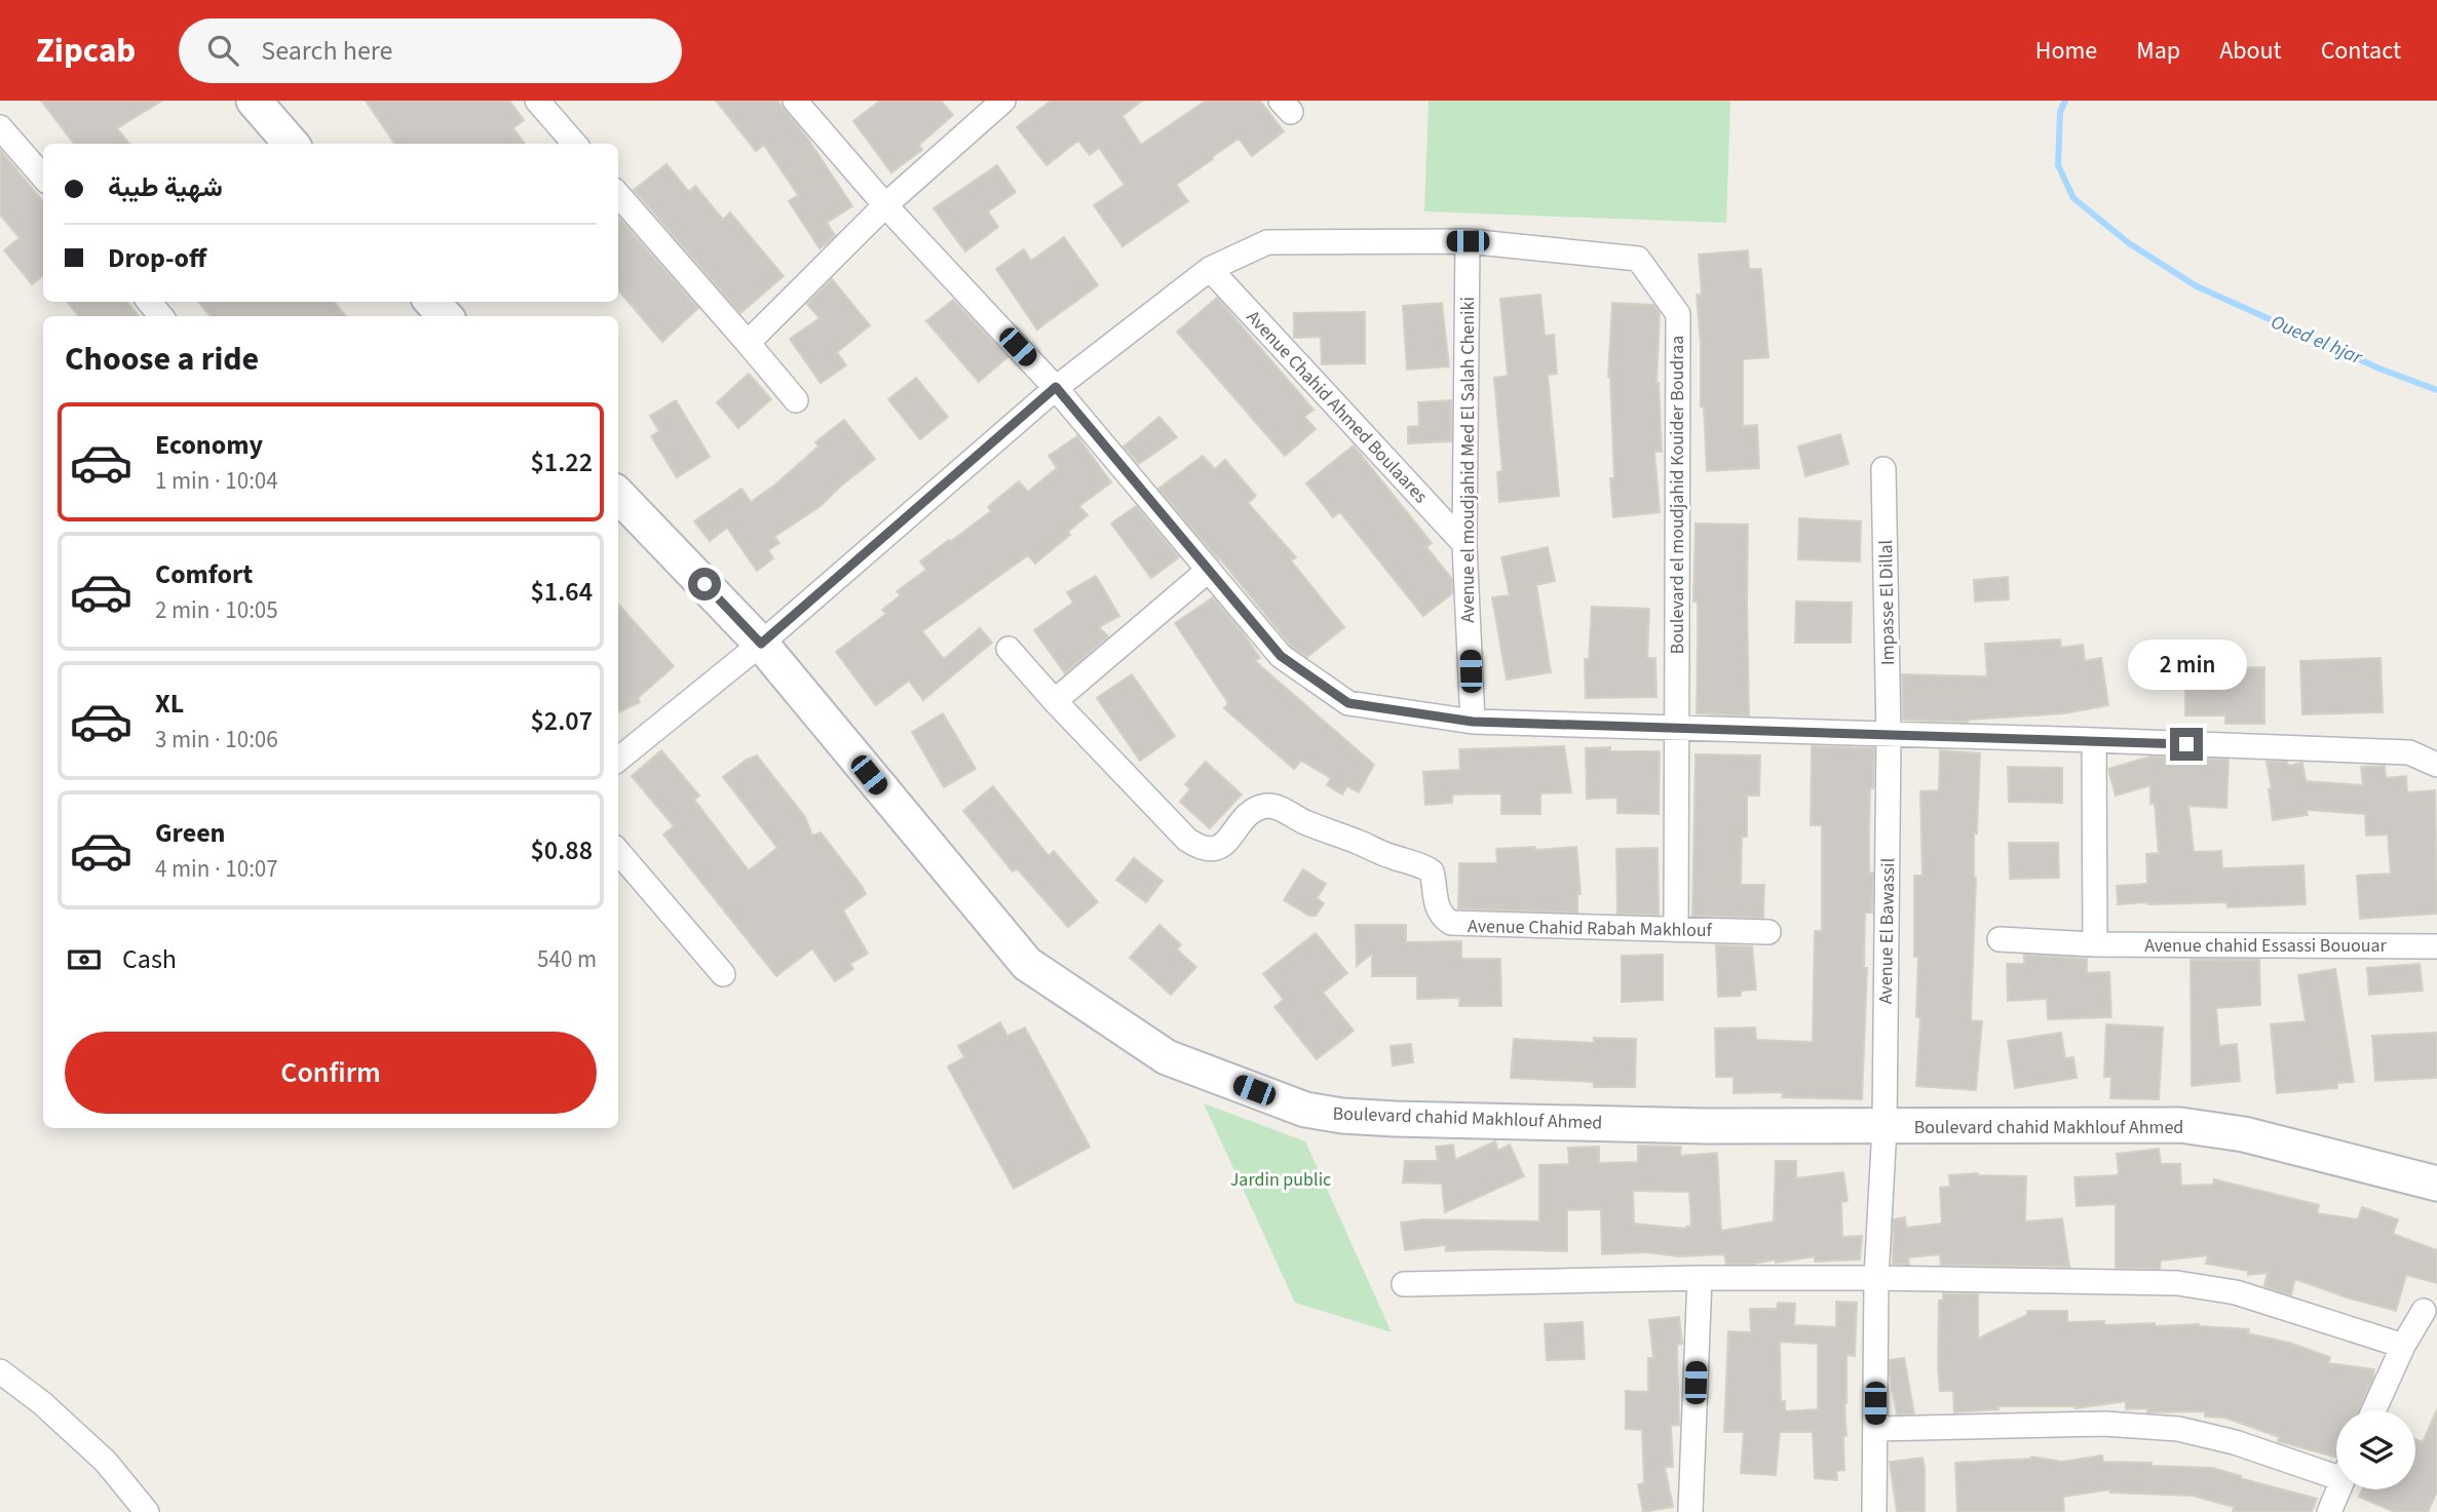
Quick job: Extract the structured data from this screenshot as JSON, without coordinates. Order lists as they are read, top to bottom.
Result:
{
  "streets": {
    "main road": ["Boulevard chahid Makhlouf Ahmed"],
    "street": [
      "Avenue Chahid Ahmed Boulaares",
      "Avenue el moudjahid Med El Salah Cheniki",
      "Boulevard el moudjahid Kouider Boudraa",
      "Impasse El Dillal",
      "Avenue Chahid Rabah Makhlouf",
      "Avenue El Bawassil",
      "Avenue chahid Essassi Bououar"
    ]
  },
  "crossings": [
    ["Avenue Chahid Ahmed Boulaares", "Avenue el moudjahid Med El Salah Cheniki"],
    ["Avenue Chahid Ahmed Boulaares", "Boulevard el moudjahid Kouider Boudraa"],
    ["Avenue el moudjahid Med El Salah Cheniki", "Boulevard el moudjahid Kouider Boudraa"],
    ["Boulevard el moudjahid Kouider Boudraa", "Avenue Chahid Rabah Makhlouf"],
    ["Boulevard el moudjahid Kouider Boudraa", "Boulevard chahid Makhlouf Ahmed"],
    ["Impasse El Dillal", "Avenue El Bawassil"],
    ["Avenue El Bawassil", "Boulevard chahid Makhlouf Ahmed"]
  ],
  "water": ["Oued el hjar"],
  "parks": ["Jardin public"],
  "page": {
    "header": "Zipcab",
    "search": "Search here",
    "nav": [
      "Home",
      "Map",
      "About",
      "Contact"
    ],
    "banner": ["شهية طيبة", "Drop-off"],
    "heading": "Choose a ride",
    "list": [
      {
        "name": "Economy",
        "note": "1 min · 10:04",
        "value": "$1.22"
      },
      {
        "name": "Comfort",
        "note": "2 min · 10:05",
        "value": "$1.64"
      },
      {
        "name": "XL",
        "note": "3 min · 10:06",
        "value": "$2.07"
      },
      {
        "name": "Green",
        "note": "4 min · 10:07",
        "value": "$0.88"
      }
    ],
    "bubble": "2 min",
    "pay": ["Cash", "540 m"],
    "buttons": "Confirm"
  }
}
